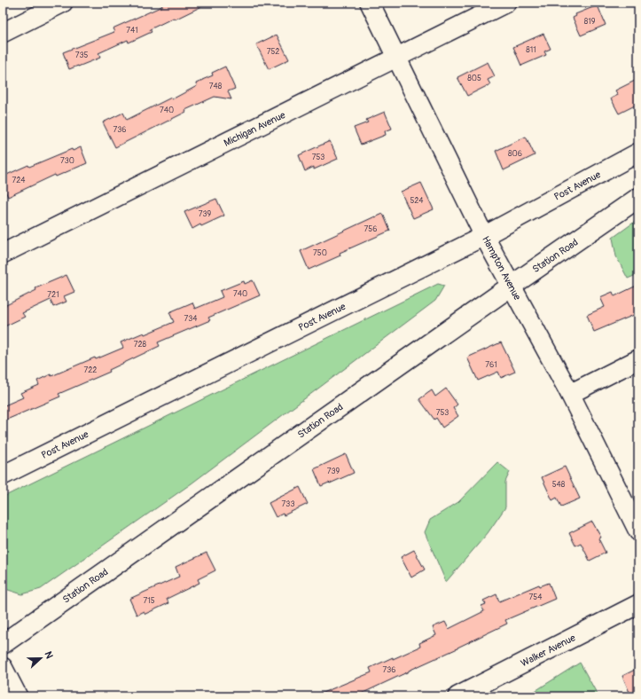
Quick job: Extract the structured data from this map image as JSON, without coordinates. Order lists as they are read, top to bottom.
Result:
{
  "streets": {
    "main road": ["Station Road"],
    "street": [
      "Michigan Avenue",
      "Post Avenue",
      "Hampton Avenue",
      "Walker Avenue"
    ]
  },
  "crossings": [
    ["Michigan Avenue", "Hampton Avenue"],
    ["Post Avenue", "Hampton Avenue"],
    ["Station Road", "Hampton Avenue"]
  ],
  "house_numbers": [
    "819",
    "741",
    "811",
    "752",
    "735",
    "805",
    "748",
    "740",
    "736",
    "806",
    "753",
    "730",
    "724",
    "524",
    "739",
    "756",
    "750",
    "740",
    "721",
    "734",
    "728",
    "761",
    "722",
    "753",
    "739",
    "548",
    "733",
    "754",
    "715",
    "736"
  ],
  "north": "right"
}
